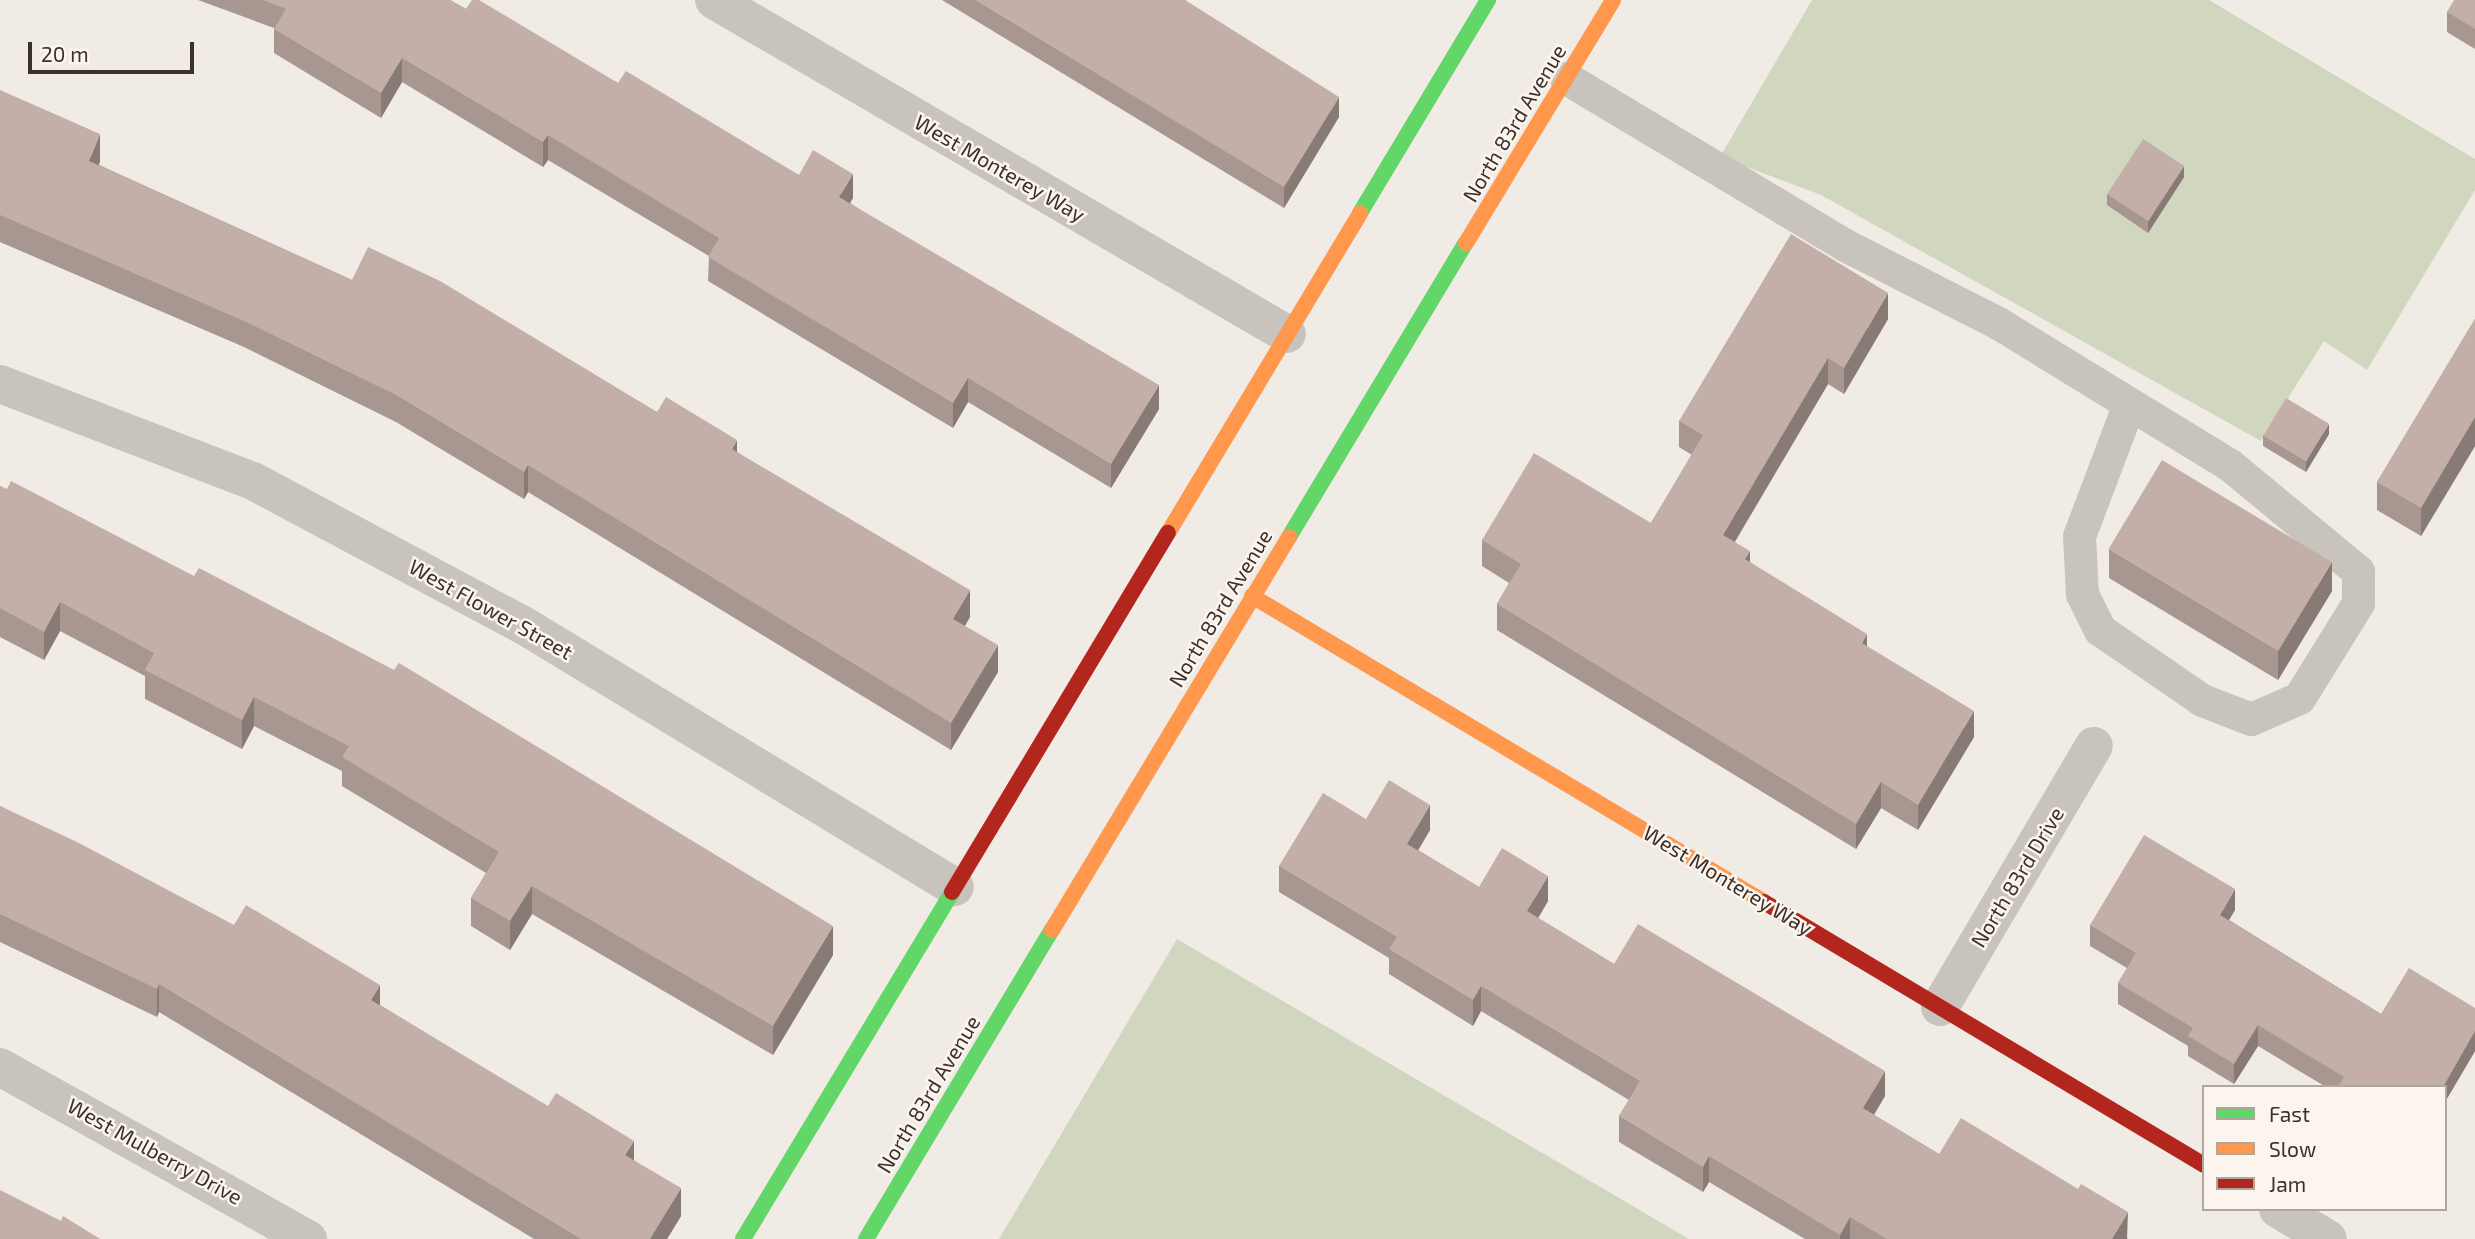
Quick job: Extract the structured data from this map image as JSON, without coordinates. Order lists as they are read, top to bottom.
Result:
{
  "streets": {
    "street": [
      "North 83rd Avenue",
      "West Monterey Way",
      "West Flower Street",
      "North 83rd Drive",
      "West Mulberry Drive"
    ]
  },
  "crossings": [
    ["North 83rd Avenue", "West Monterey Way"],
    ["West Monterey Way", "North 83rd Drive"]
  ],
  "legend": ["Fast", "Slow", "Jam"],
  "scale_bar": "20 m"
}
